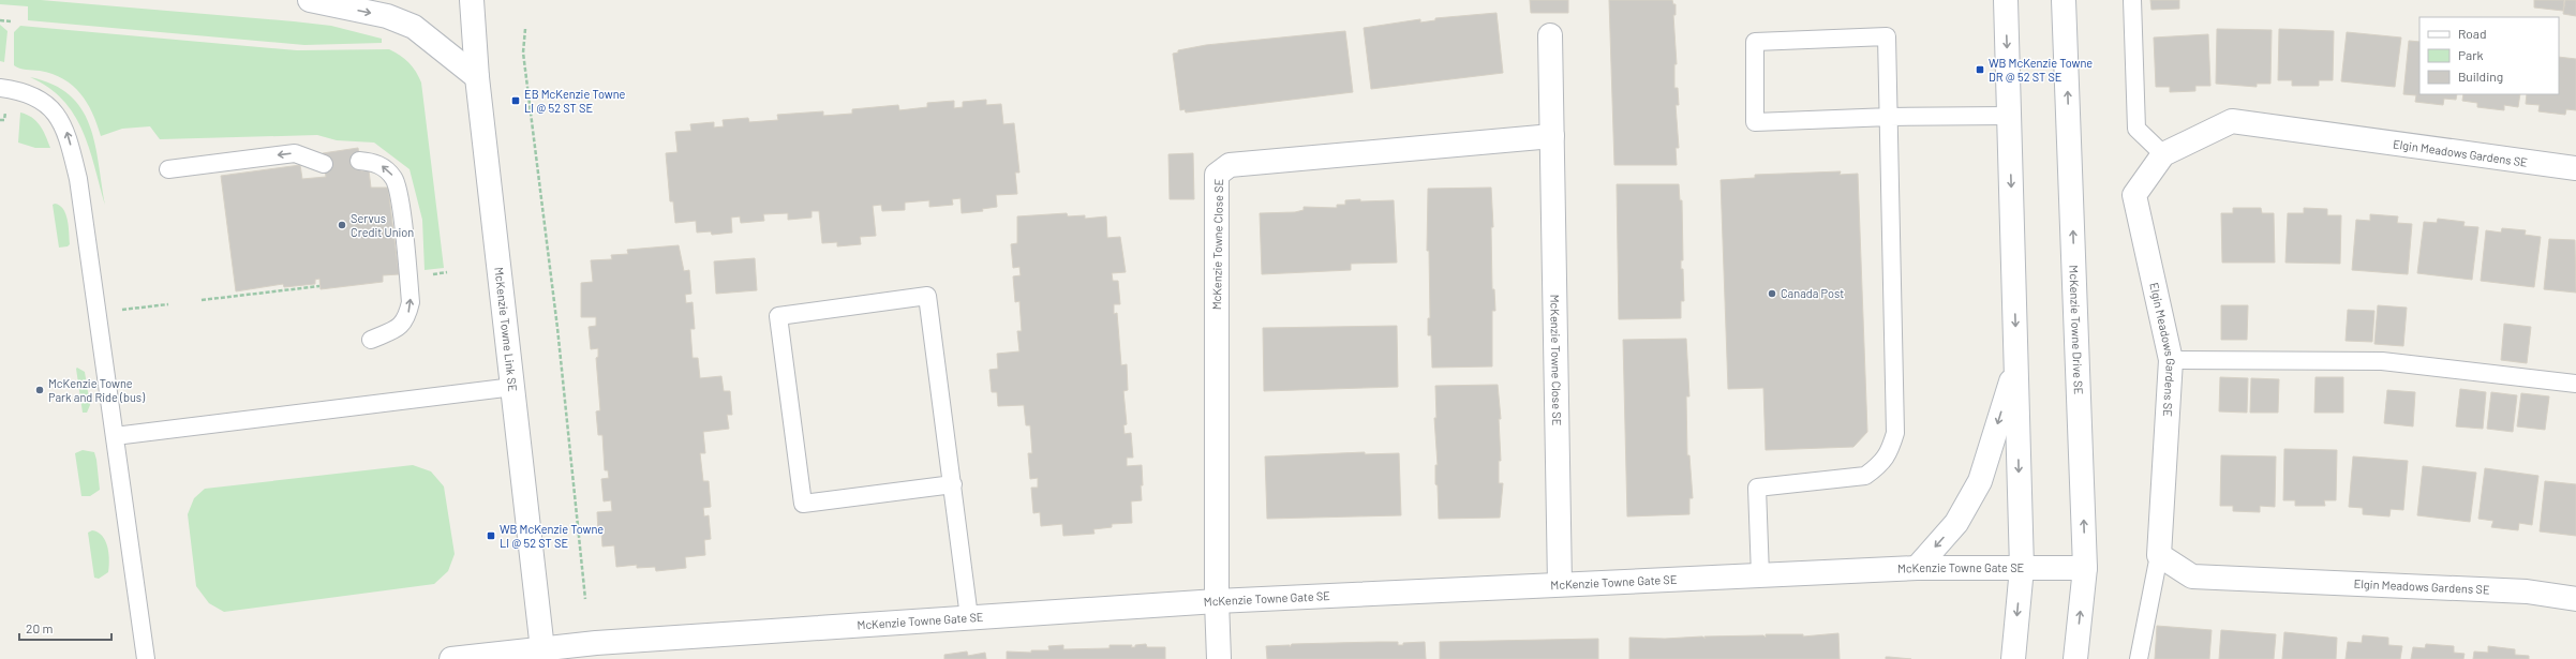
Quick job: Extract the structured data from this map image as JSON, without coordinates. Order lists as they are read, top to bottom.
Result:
{
  "streets": {
    "street": [
      "Elgin Meadows Gardens SE",
      "McKenzie Towne Close SE",
      "McKenzie Towne Link SE",
      "McKenzie Towne Drive SE",
      "McKenzie Towne Gate SE"
    ]
  },
  "crossings": [
    ["McKenzie Towne Close SE", "McKenzie Towne Gate SE"],
    ["McKenzie Towne Link SE", "McKenzie Towne Gate SE"],
    ["McKenzie Towne Drive SE", "McKenzie Towne Gate SE"]
  ],
  "places": {
    "transit": ["WB McKenzie Towne DR @ 52 ST SE", "EB McKenzie Towne LI @ 52 ST SE", "WB McKenzie Towne LI @ 52 ST SE"],
    "other": ["Servus Credit Union", "Canada Post", "McKenzie Towne Park and Ride (bus)"]
  },
  "legend": ["Road", "Park", "Building"],
  "scale_bar": "20 m"
}
